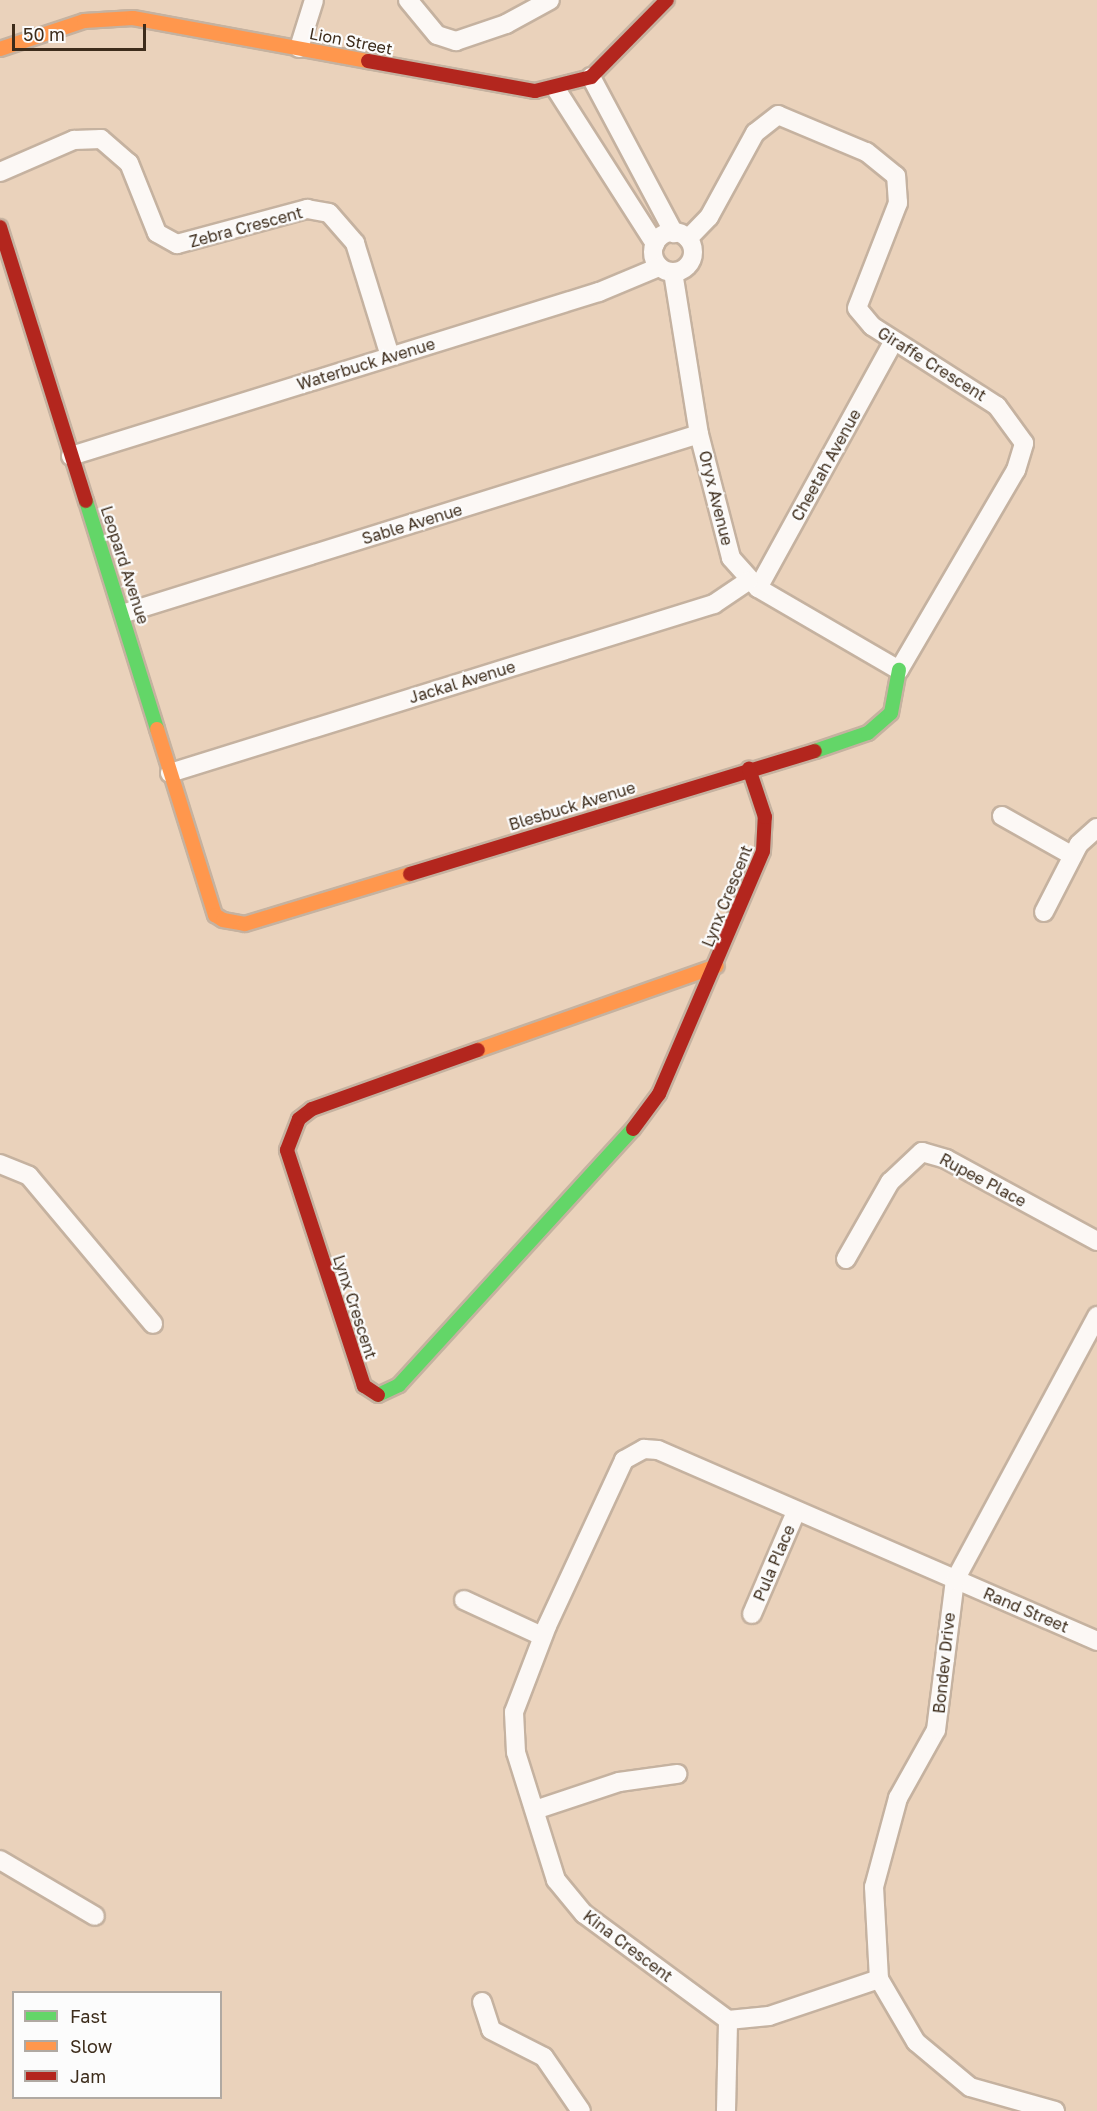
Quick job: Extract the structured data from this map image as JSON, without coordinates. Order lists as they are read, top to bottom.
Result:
{
  "streets": {
    "street": [
      "Lion Street",
      "Zebra Crescent",
      "Waterbuck Avenue",
      "Giraffe Crescent",
      "Cheetah Avenue",
      "Oryx Avenue",
      "Sable Avenue",
      "Leopard Avenue",
      "Jackal Avenue",
      "Blesbuck Avenue",
      "Lynx Crescent",
      "Rupee Place",
      "Pula Place",
      "Rand Street",
      "Bondev Drive",
      "Kina Crescent"
    ]
  },
  "crossings": [
    ["Zebra Crescent", "Waterbuck Avenue"],
    ["Waterbuck Avenue", "Oryx Avenue"],
    ["Waterbuck Avenue", "Leopard Avenue"],
    ["Giraffe Crescent", "Cheetah Avenue"],
    ["Giraffe Crescent", "Blesbuck Avenue"],
    ["Cheetah Avenue", "Oryx Avenue"],
    ["Cheetah Avenue", "Jackal Avenue"],
    ["Oryx Avenue", "Sable Avenue"],
    ["Oryx Avenue", "Jackal Avenue"],
    ["Sable Avenue", "Leopard Avenue"],
    ["Leopard Avenue", "Jackal Avenue"],
    ["Leopard Avenue", "Blesbuck Avenue"],
    ["Blesbuck Avenue", "Lynx Crescent"],
    ["Pula Place", "Kina Crescent"],
    ["Rand Street", "Bondev Drive"],
    ["Rand Street", "Kina Crescent"],
    ["Bondev Drive", "Kina Crescent"]
  ],
  "legend": ["Fast", "Slow", "Jam"],
  "scale_bar": "50 m"
}
